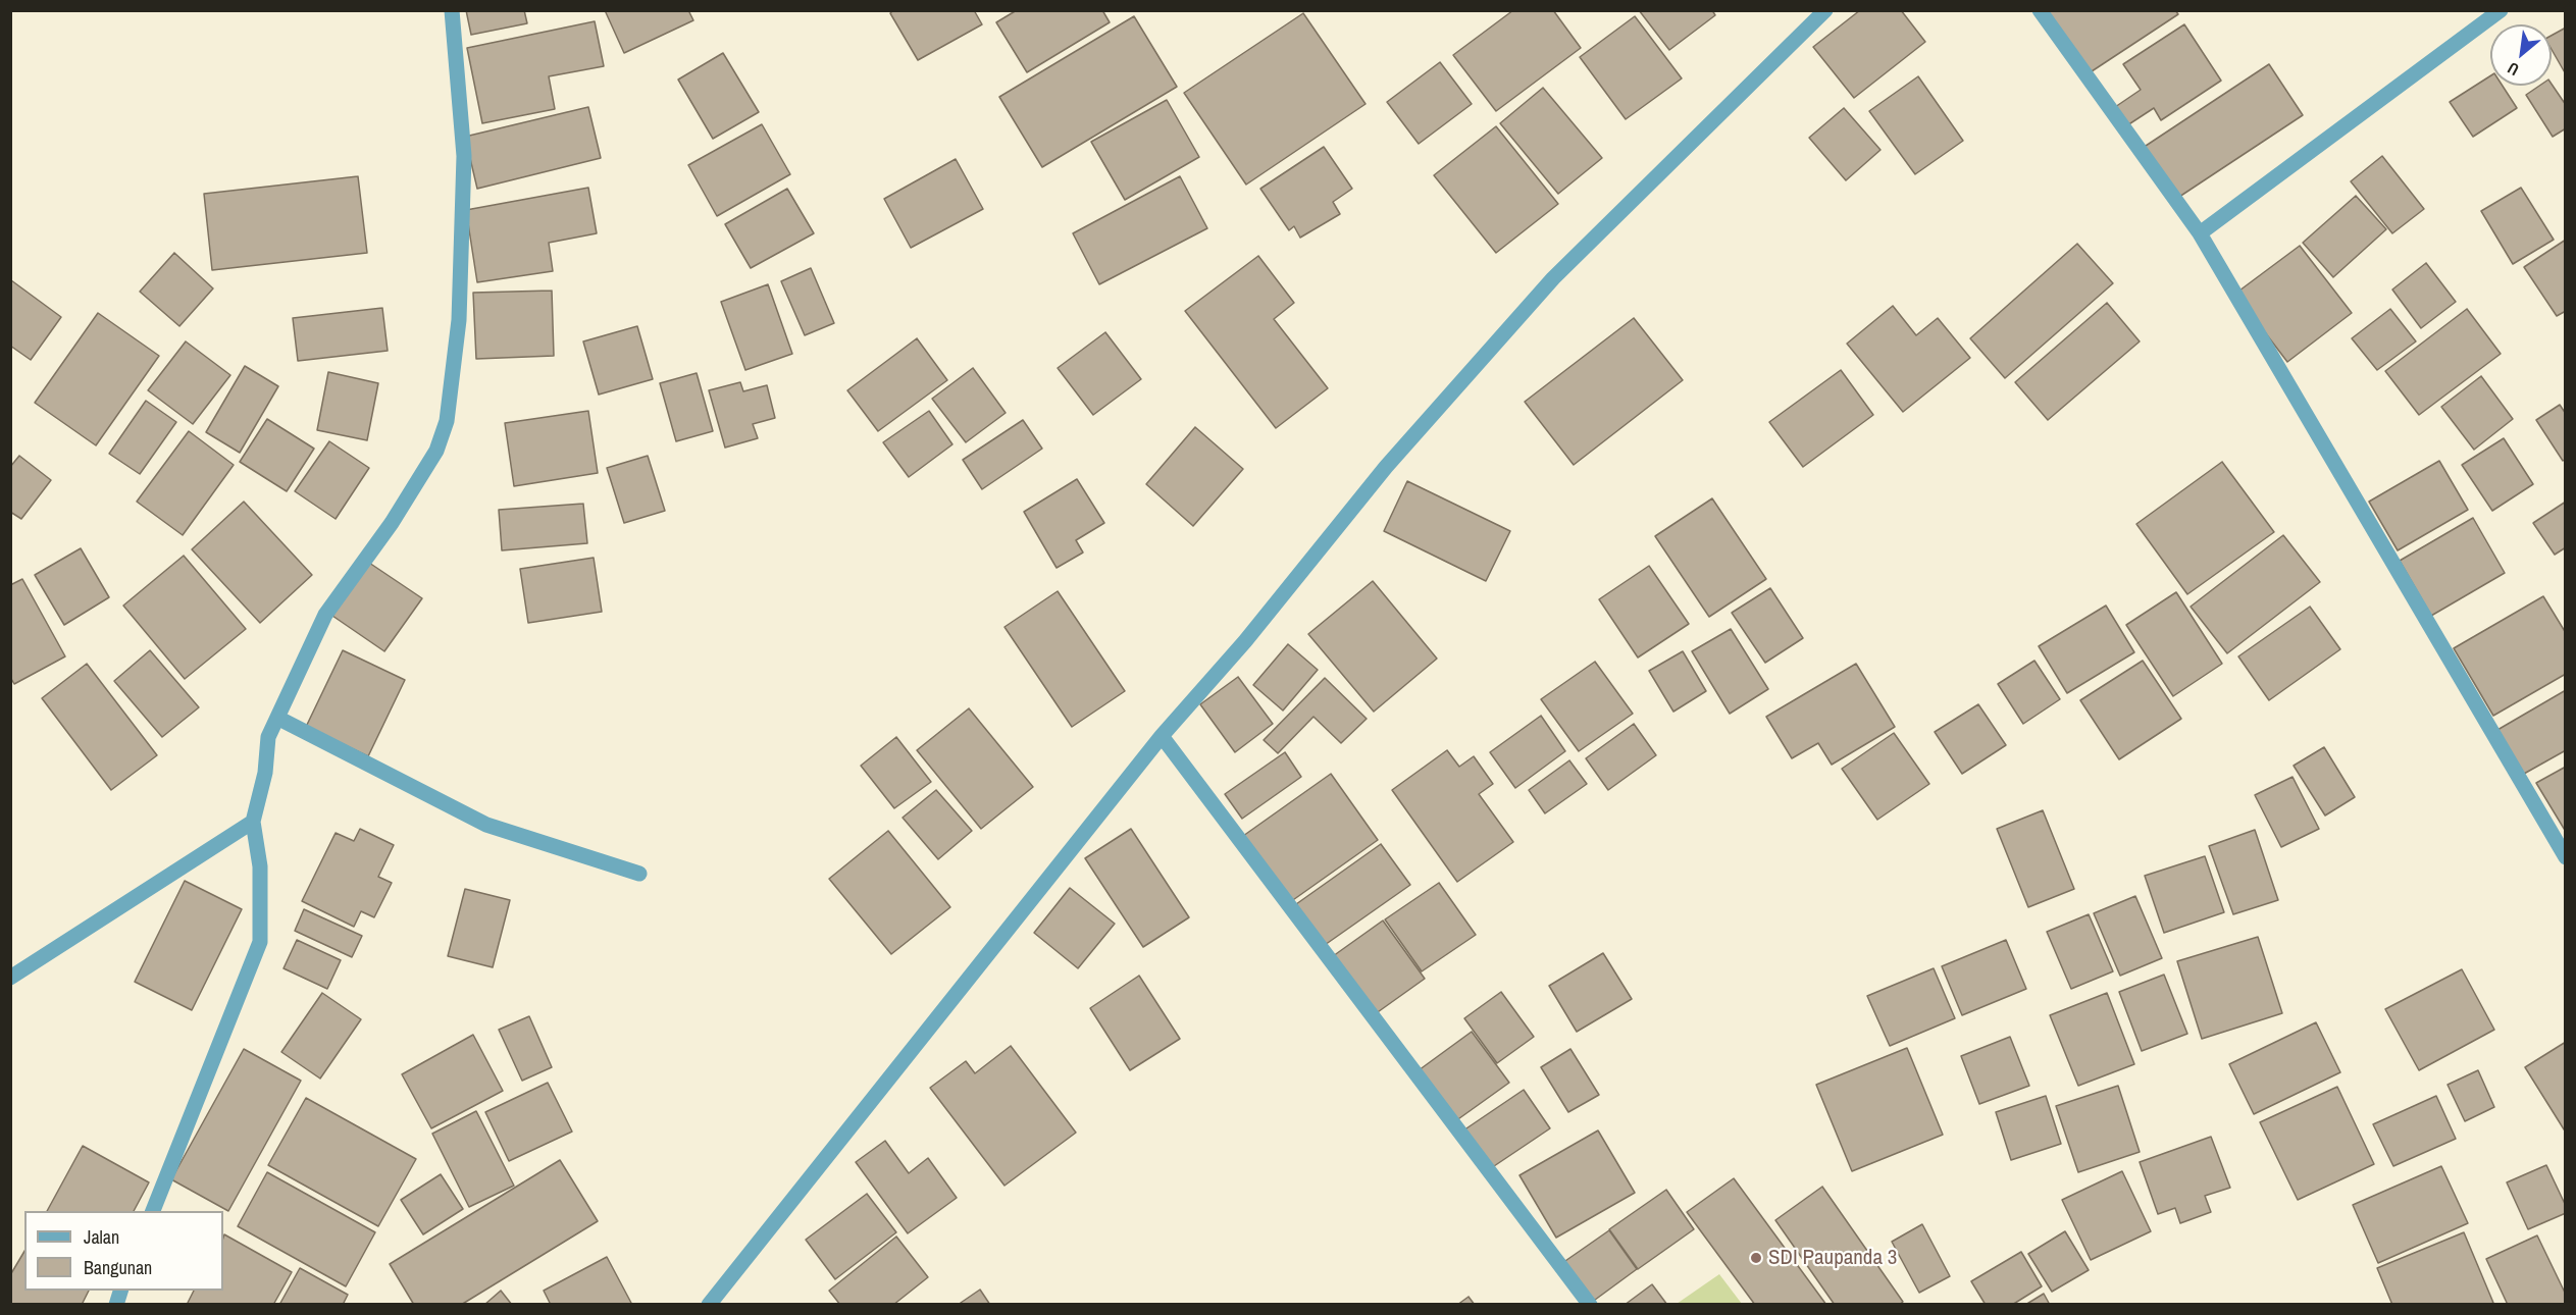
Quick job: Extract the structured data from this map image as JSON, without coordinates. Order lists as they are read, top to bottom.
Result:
{
  "places": ["SDI Paupanda 3"],
  "legend": ["Jalan", "Bangunan"],
  "north": "bottom left"
}
